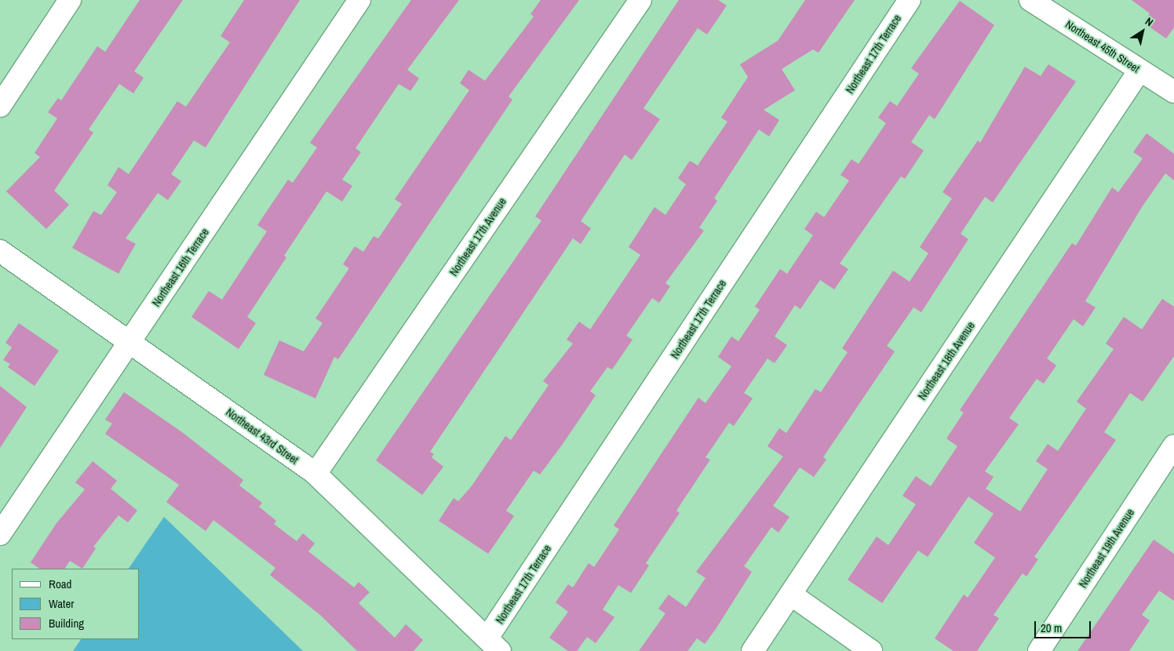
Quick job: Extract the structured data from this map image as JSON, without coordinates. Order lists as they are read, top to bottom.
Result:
{
  "streets": {
    "street": [
      "Northeast 45th Street",
      "Northeast 17th Terrace",
      "Northeast 17th Avenue",
      "Northeast 16th Terrace",
      "Northeast 18th Avenue",
      "Northeast 43rd Street",
      "Northeast 19th Avenue"
    ]
  },
  "crossings": [
    ["Northeast 45th Street", "Northeast 18th Avenue"],
    ["Northeast 17th Terrace", "Northeast 43rd Street"],
    ["Northeast 17th Avenue", "Northeast 43rd Street"],
    ["Northeast 16th Terrace", "Northeast 43rd Street"]
  ],
  "legend": ["Road", "Water", "Building"],
  "scale_bar": "20 m",
  "north": "top right"
}
